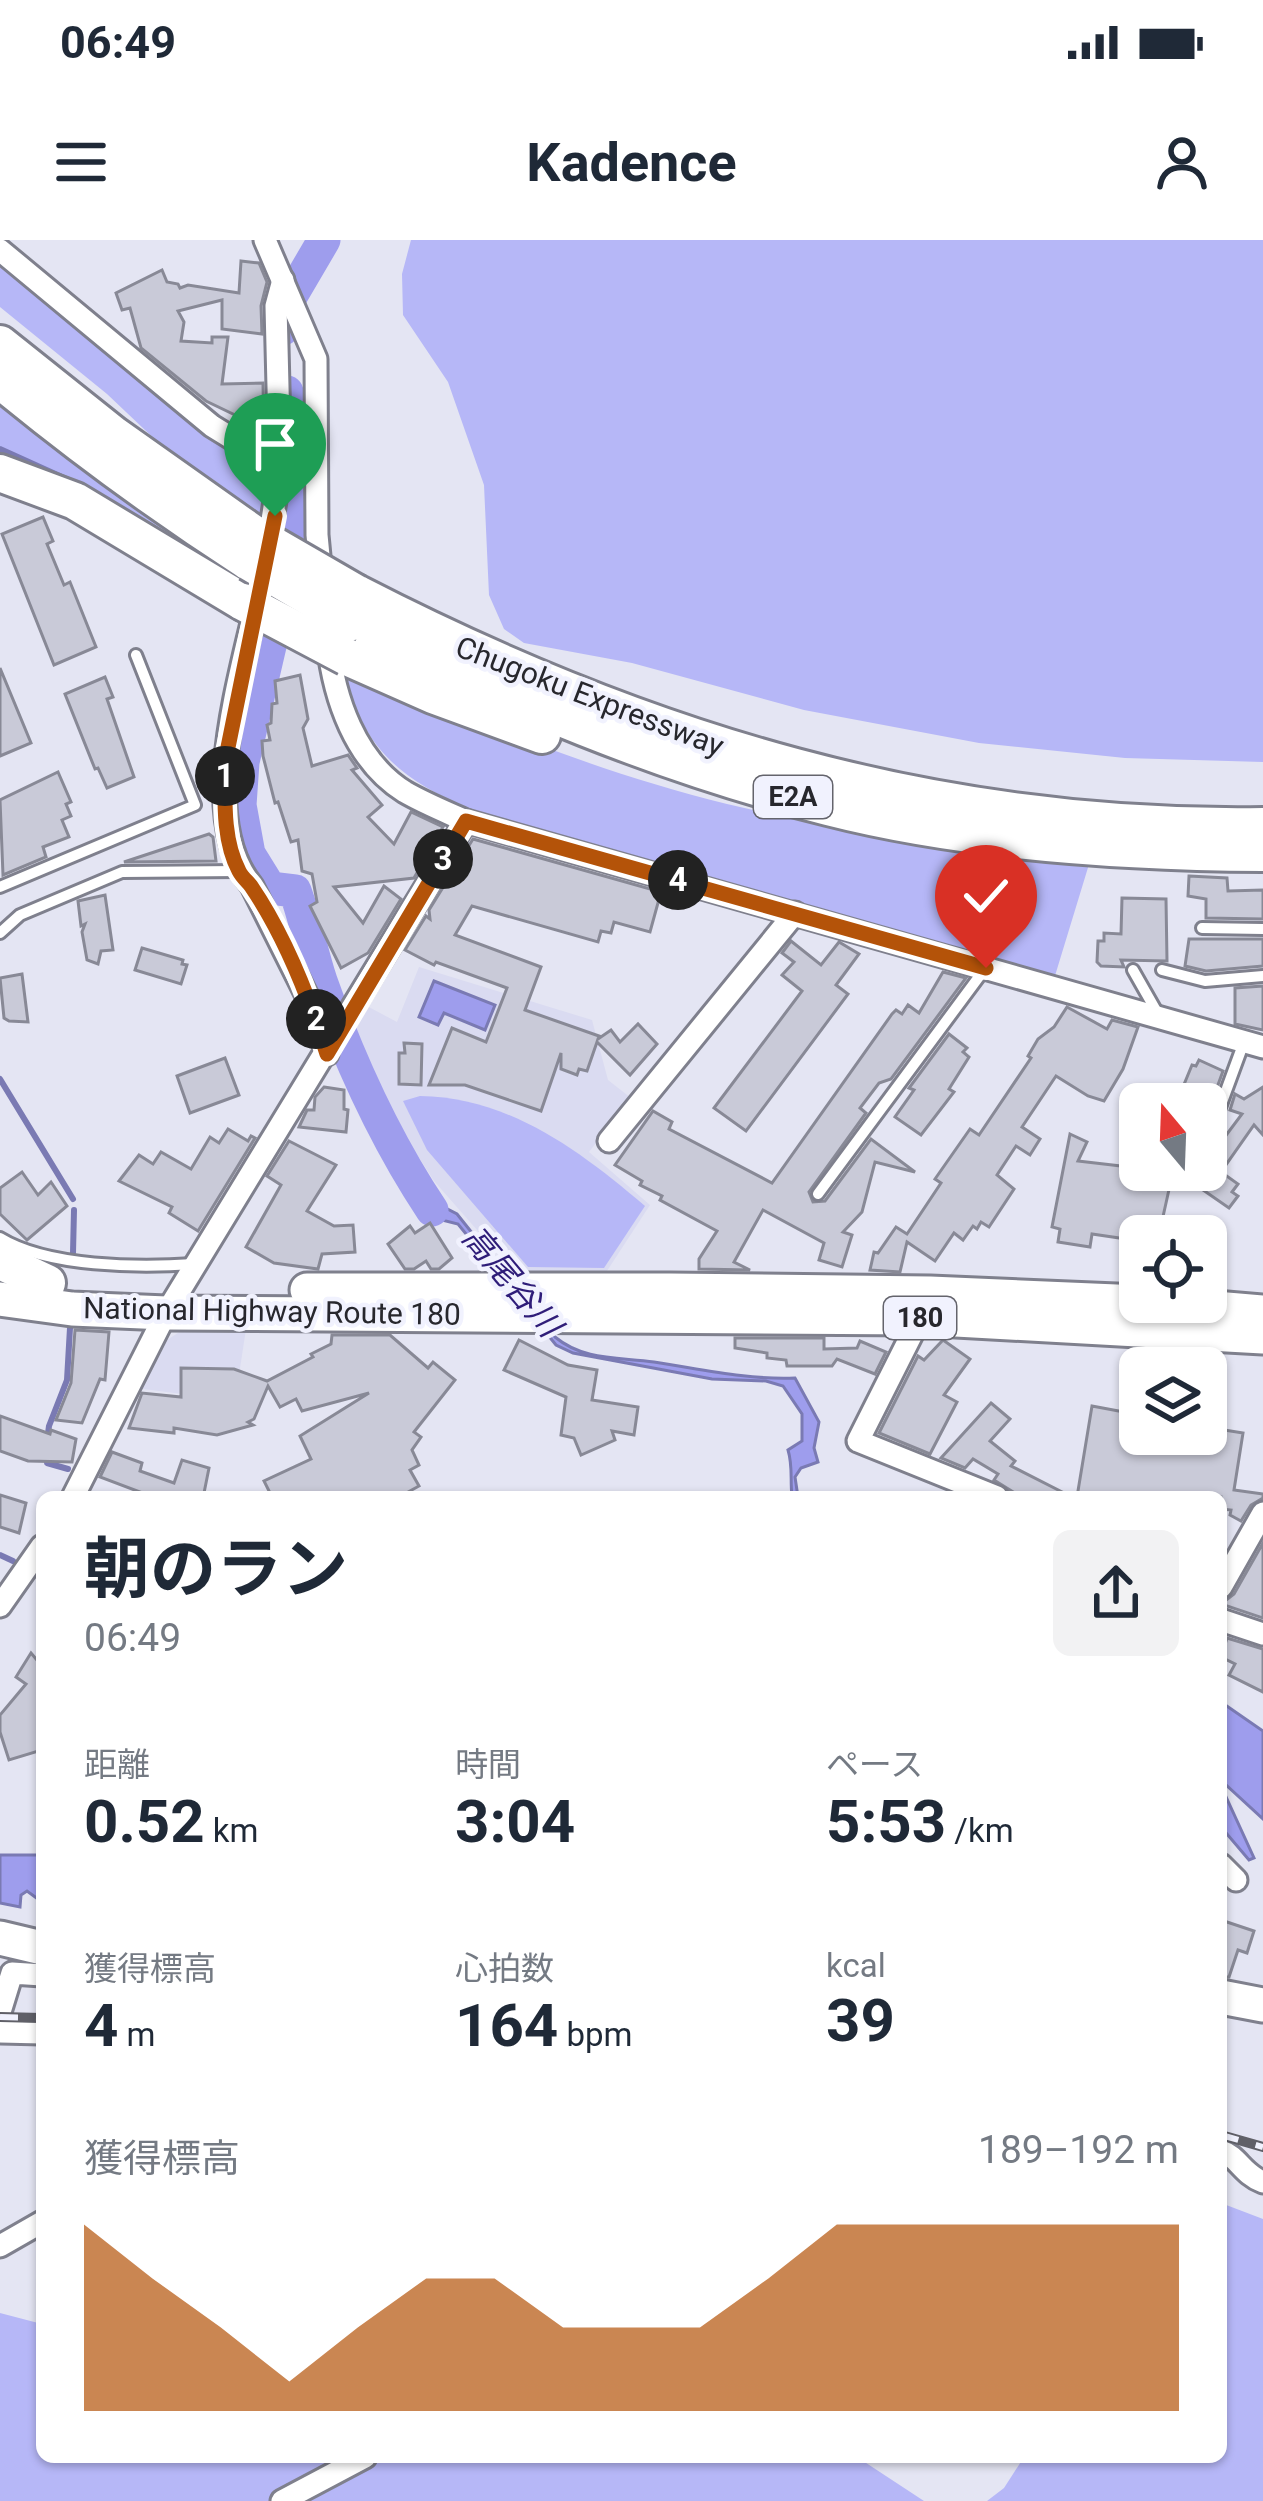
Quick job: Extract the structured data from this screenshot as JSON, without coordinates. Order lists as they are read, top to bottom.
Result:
{
  "streets": {
    "highway": ["Chugoku Expressway", "E2A"],
    "main road": ["National Highway Route 180", "180"]
  },
  "water": ["高尾谷川"],
  "north": "top",
  "page": {
    "status": "06:49",
    "header": "Kadence",
    "pins": [
      "1",
      "3",
      "4",
      "2"
    ],
    "heading": ["朝のラン", "06:49"],
    "stats": [
      ["距離", "0.52 km"],
      ["時間", "3:04"],
      ["ペース", "5:53 /km"],
      ["獲得標高", "4 m"],
      ["心拍数", "164 bpm"],
      ["kcal", "39"]
    ],
    "chart": ["獲得標高", "189–192 m"]
  }
}
